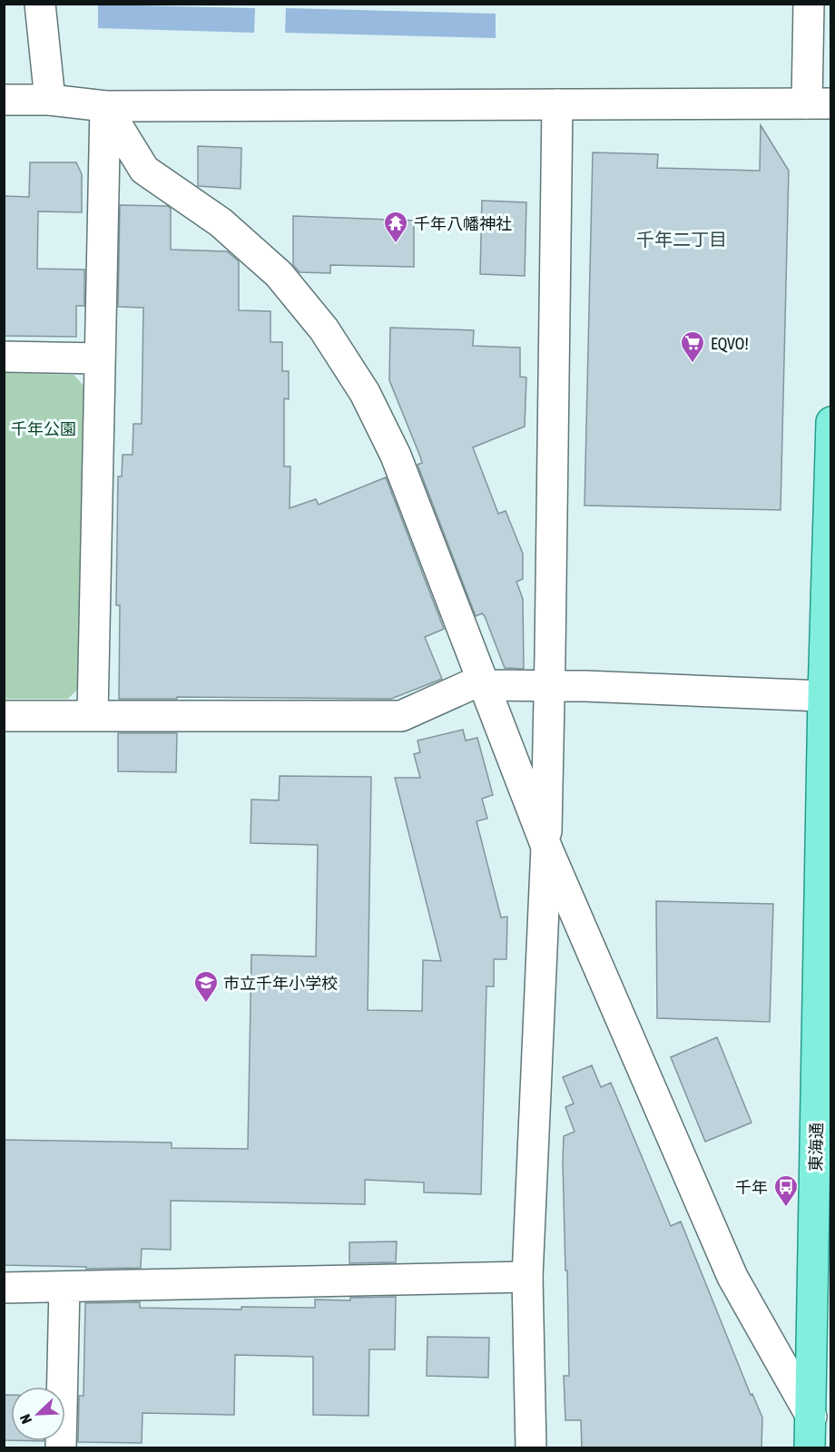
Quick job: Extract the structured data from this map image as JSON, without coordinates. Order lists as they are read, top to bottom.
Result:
{
  "streets": {
    "main road": ["東海通"]
  },
  "districts": ["千年二丁目"],
  "parks": ["千年公園"],
  "places": {
    "temple": ["千年八幡神社"],
    "supermarket": ["EQVO!"],
    "school or university": ["市立千年小学校"],
    "bus stop": ["千年"]
  },
  "north": "bottom left"
}
